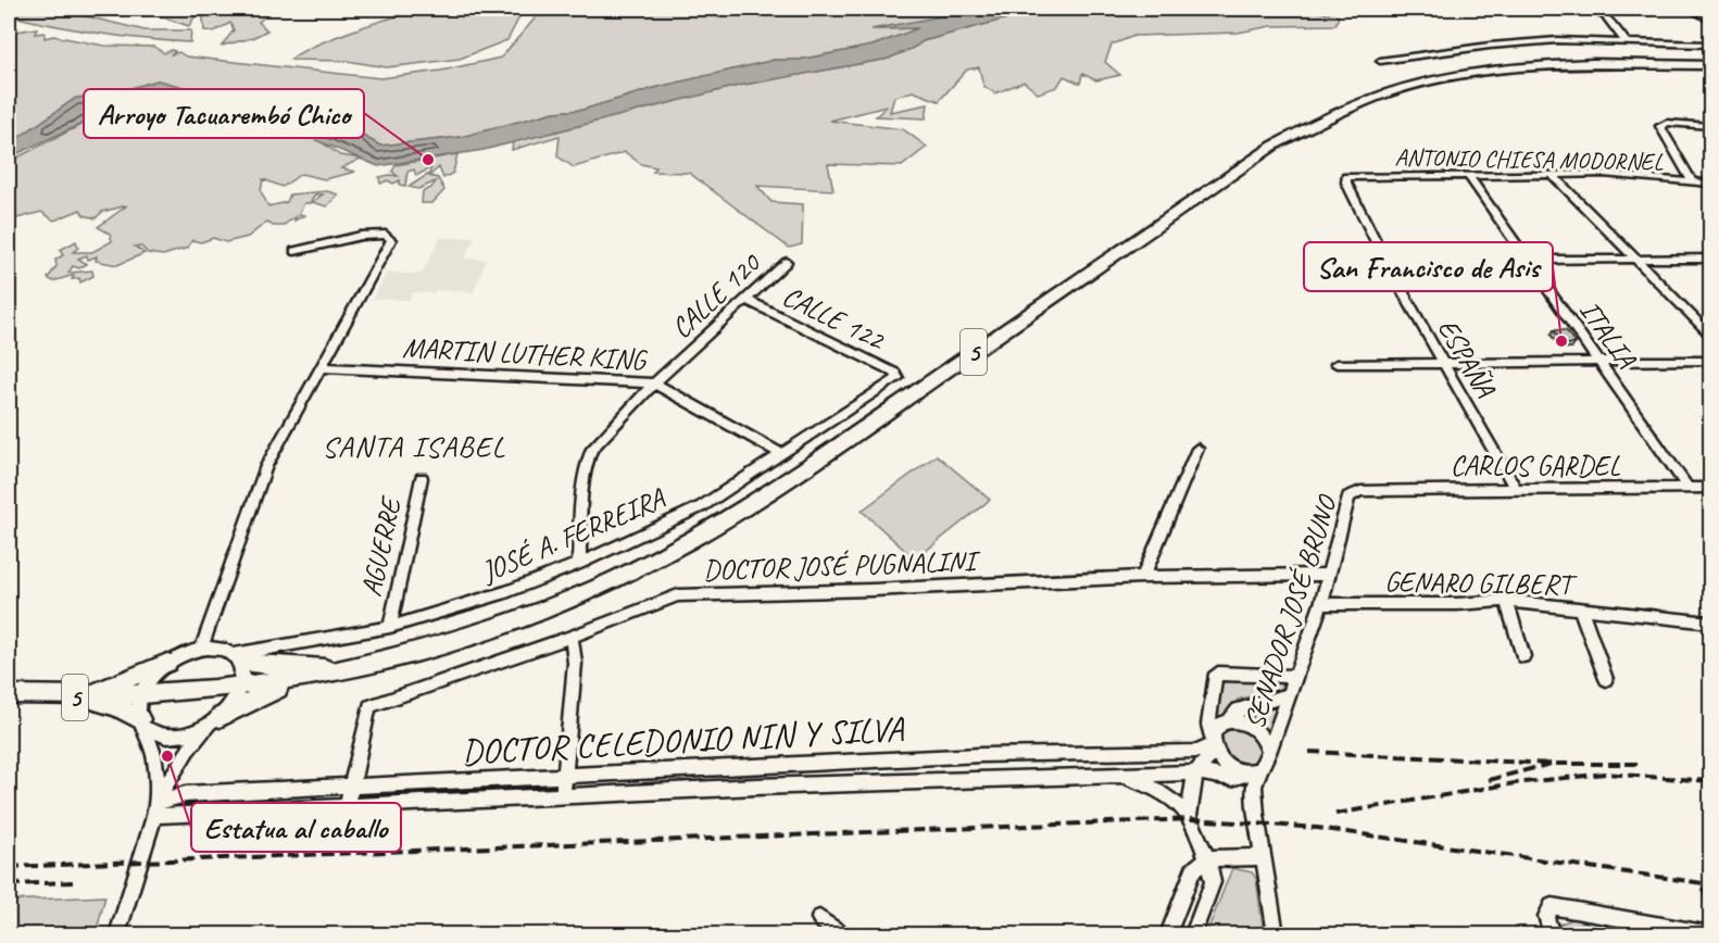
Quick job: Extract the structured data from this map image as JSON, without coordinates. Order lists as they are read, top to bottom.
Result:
{
  "streets": {
    "highway": ["5"],
    "street": [
      "ANTONIO CHIESA MODORNEL",
      "CALLE 120",
      "CALLE 122",
      "ITALIA",
      "MARTIN LUTHER KING",
      "ESPAÑA",
      "CARLOS GARDEL",
      "JOSÉ A. FERREIRA",
      "AGUERRE",
      "DOCTOR JOSÉ PUGNALINI",
      "GENARO GILBERT",
      "SENADOR JOSÉ BRUNO",
      "DOCTOR CELEDONIO NIN Y SILVA"
    ]
  },
  "crossings": [
    ["ANTONIO CHIESA MODORNEL", "ITALIA"],
    ["ANTONIO CHIESA MODORNEL", "ESPAÑA"],
    ["CALLE 120", "CALLE 122"],
    ["CALLE 120", "MARTIN LUTHER KING"],
    ["CALLE 120", "JOSÉ A. FERREIRA"],
    ["CALLE 122", "JOSÉ A. FERREIRA"],
    ["ITALIA", "CARLOS GARDEL"],
    ["MARTIN LUTHER KING", "JOSÉ A. FERREIRA"],
    ["ESPAÑA", "CARLOS GARDEL"],
    ["CARLOS GARDEL", "SENADOR JOSÉ BRUNO"],
    ["JOSÉ A. FERREIRA", "AGUERRE"],
    ["DOCTOR JOSÉ PUGNALINI", "SENADOR JOSÉ BRUNO"],
    ["DOCTOR JOSÉ PUGNALINI", "DOCTOR CELEDONIO NIN Y SILVA"],
    ["GENARO GILBERT", "SENADOR JOSÉ BRUNO"],
    ["SENADOR JOSÉ BRUNO", "DOCTOR CELEDONIO NIN Y SILVA"]
  ],
  "districts": ["SANTA ISABEL"],
  "places": ["Arroyo Tacuarembó Chico", "San Francisco de Asis", "Estatua al caballo"]
}
